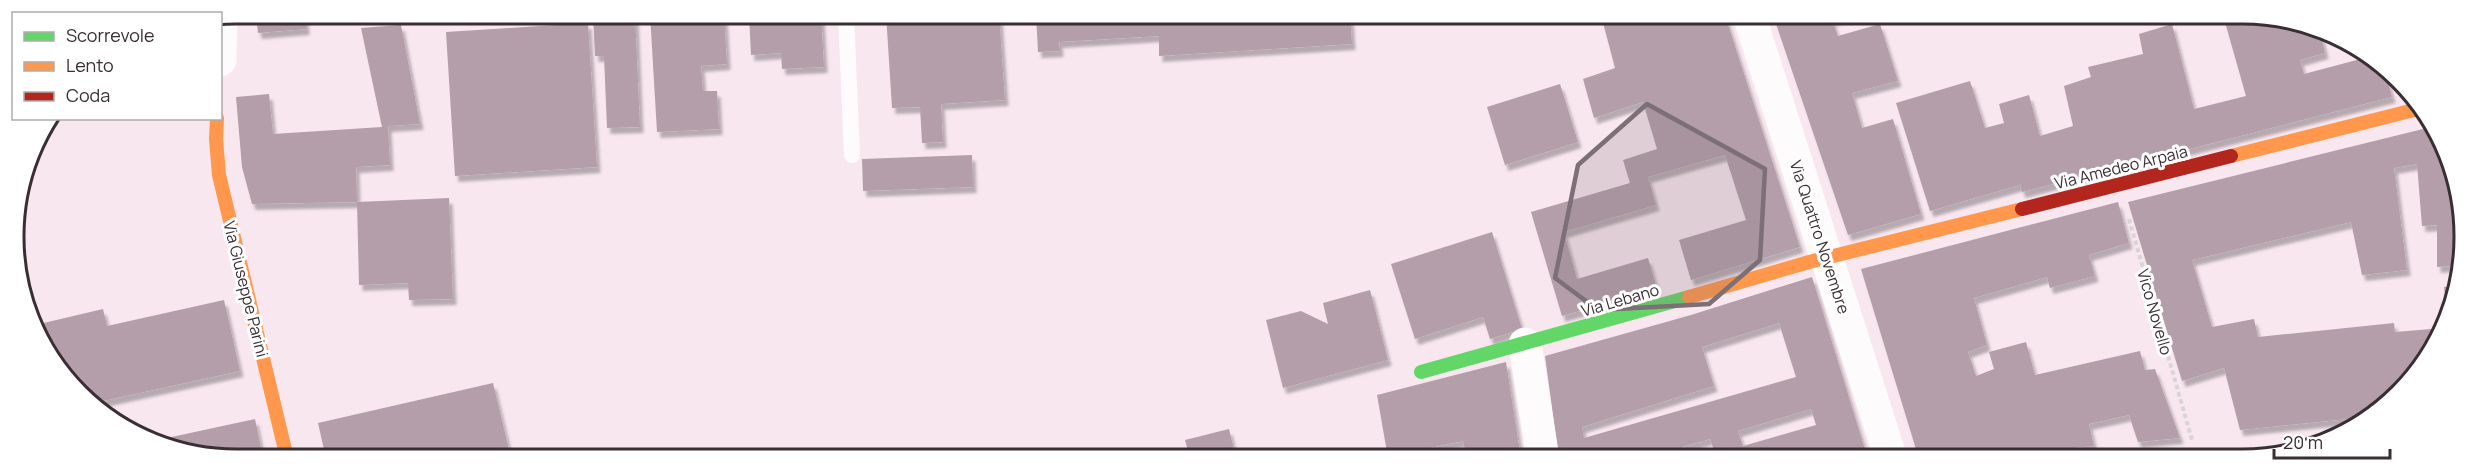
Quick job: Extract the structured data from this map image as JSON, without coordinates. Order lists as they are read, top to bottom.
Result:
{
  "streets": {
    "street": [
      "Via Amedeo Arpaia",
      "Via Quattro Novembre",
      "Via Giuseppe Parini",
      "Via Lebano"
    ],
    "path": ["Vico Novello"]
  },
  "crossings": [
    ["Via Amedeo Arpaia", "Via Quattro Novembre"],
    ["Via Amedeo Arpaia", "Via Lebano"],
    ["Via Amedeo Arpaia", "Vico Novello"],
    ["Via Quattro Novembre", "Via Lebano"]
  ],
  "legend": ["Scorrevole", "Lento", "Coda"],
  "scale_bar": "20 m"
}
